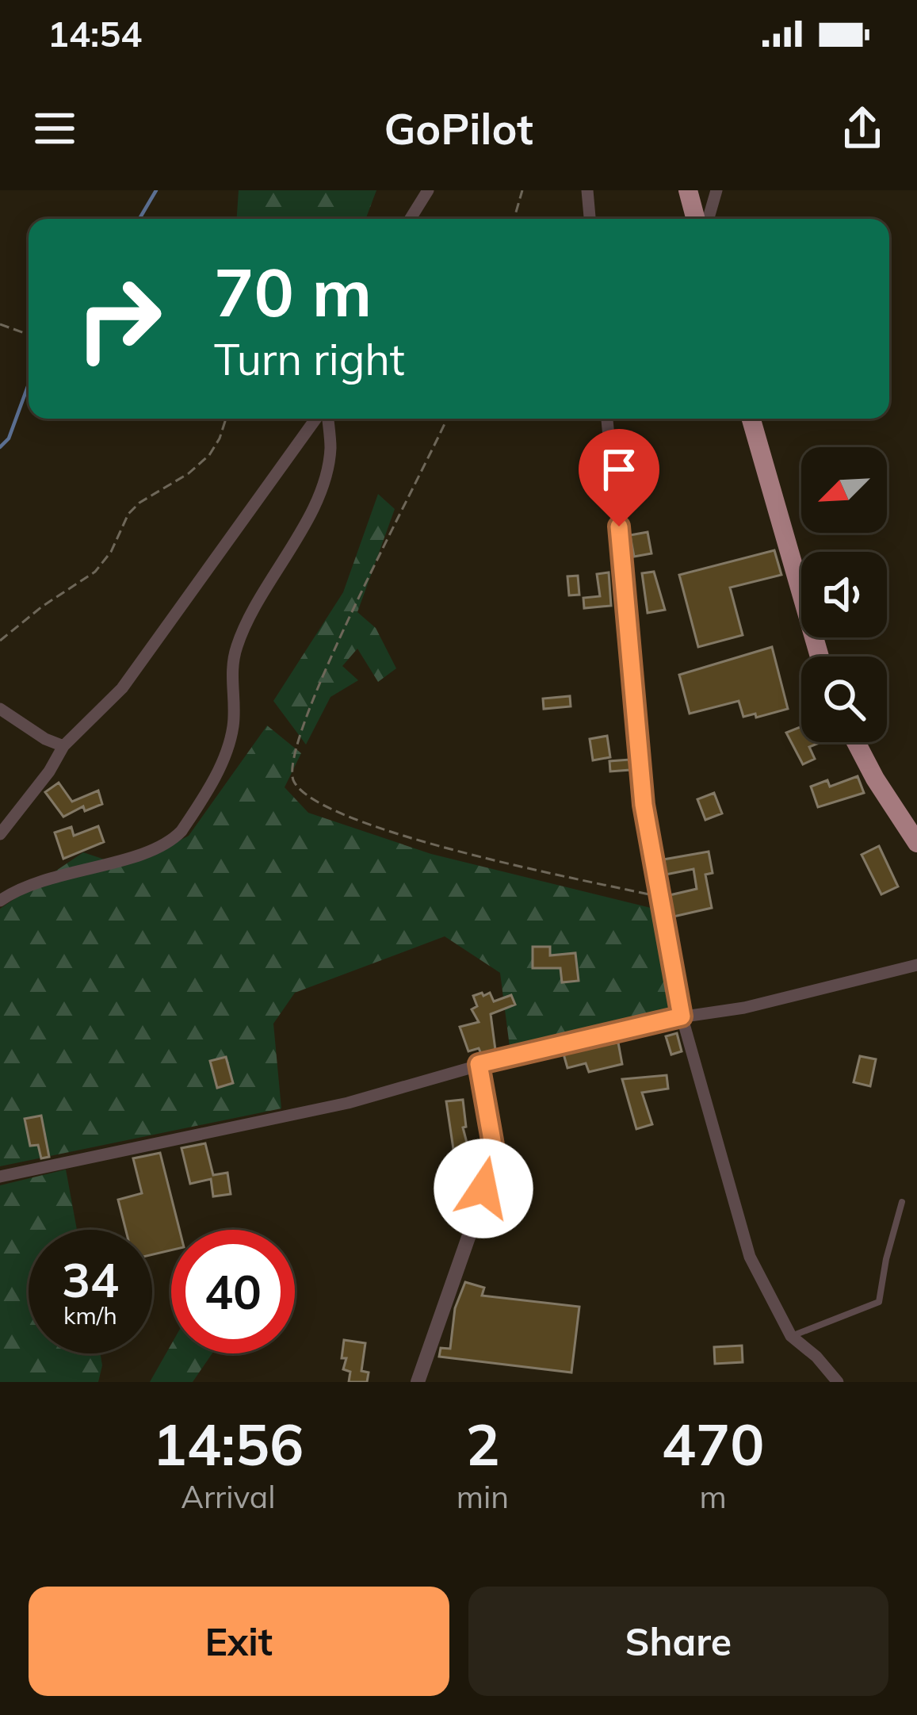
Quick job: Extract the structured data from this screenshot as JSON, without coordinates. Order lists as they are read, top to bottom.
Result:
{
  "north": "bottom left",
  "page": {
    "status": "14:54",
    "header": "GoPilot",
    "turn": ["70 m", "Turn right"],
    "speed": "34 km/h",
    "limit": "40",
    "eta": [
      "14:56",
      "Arrival",
      "2",
      "min",
      "470",
      "m"
    ],
    "buttons": ["Exit", "Share"]
  }
}
